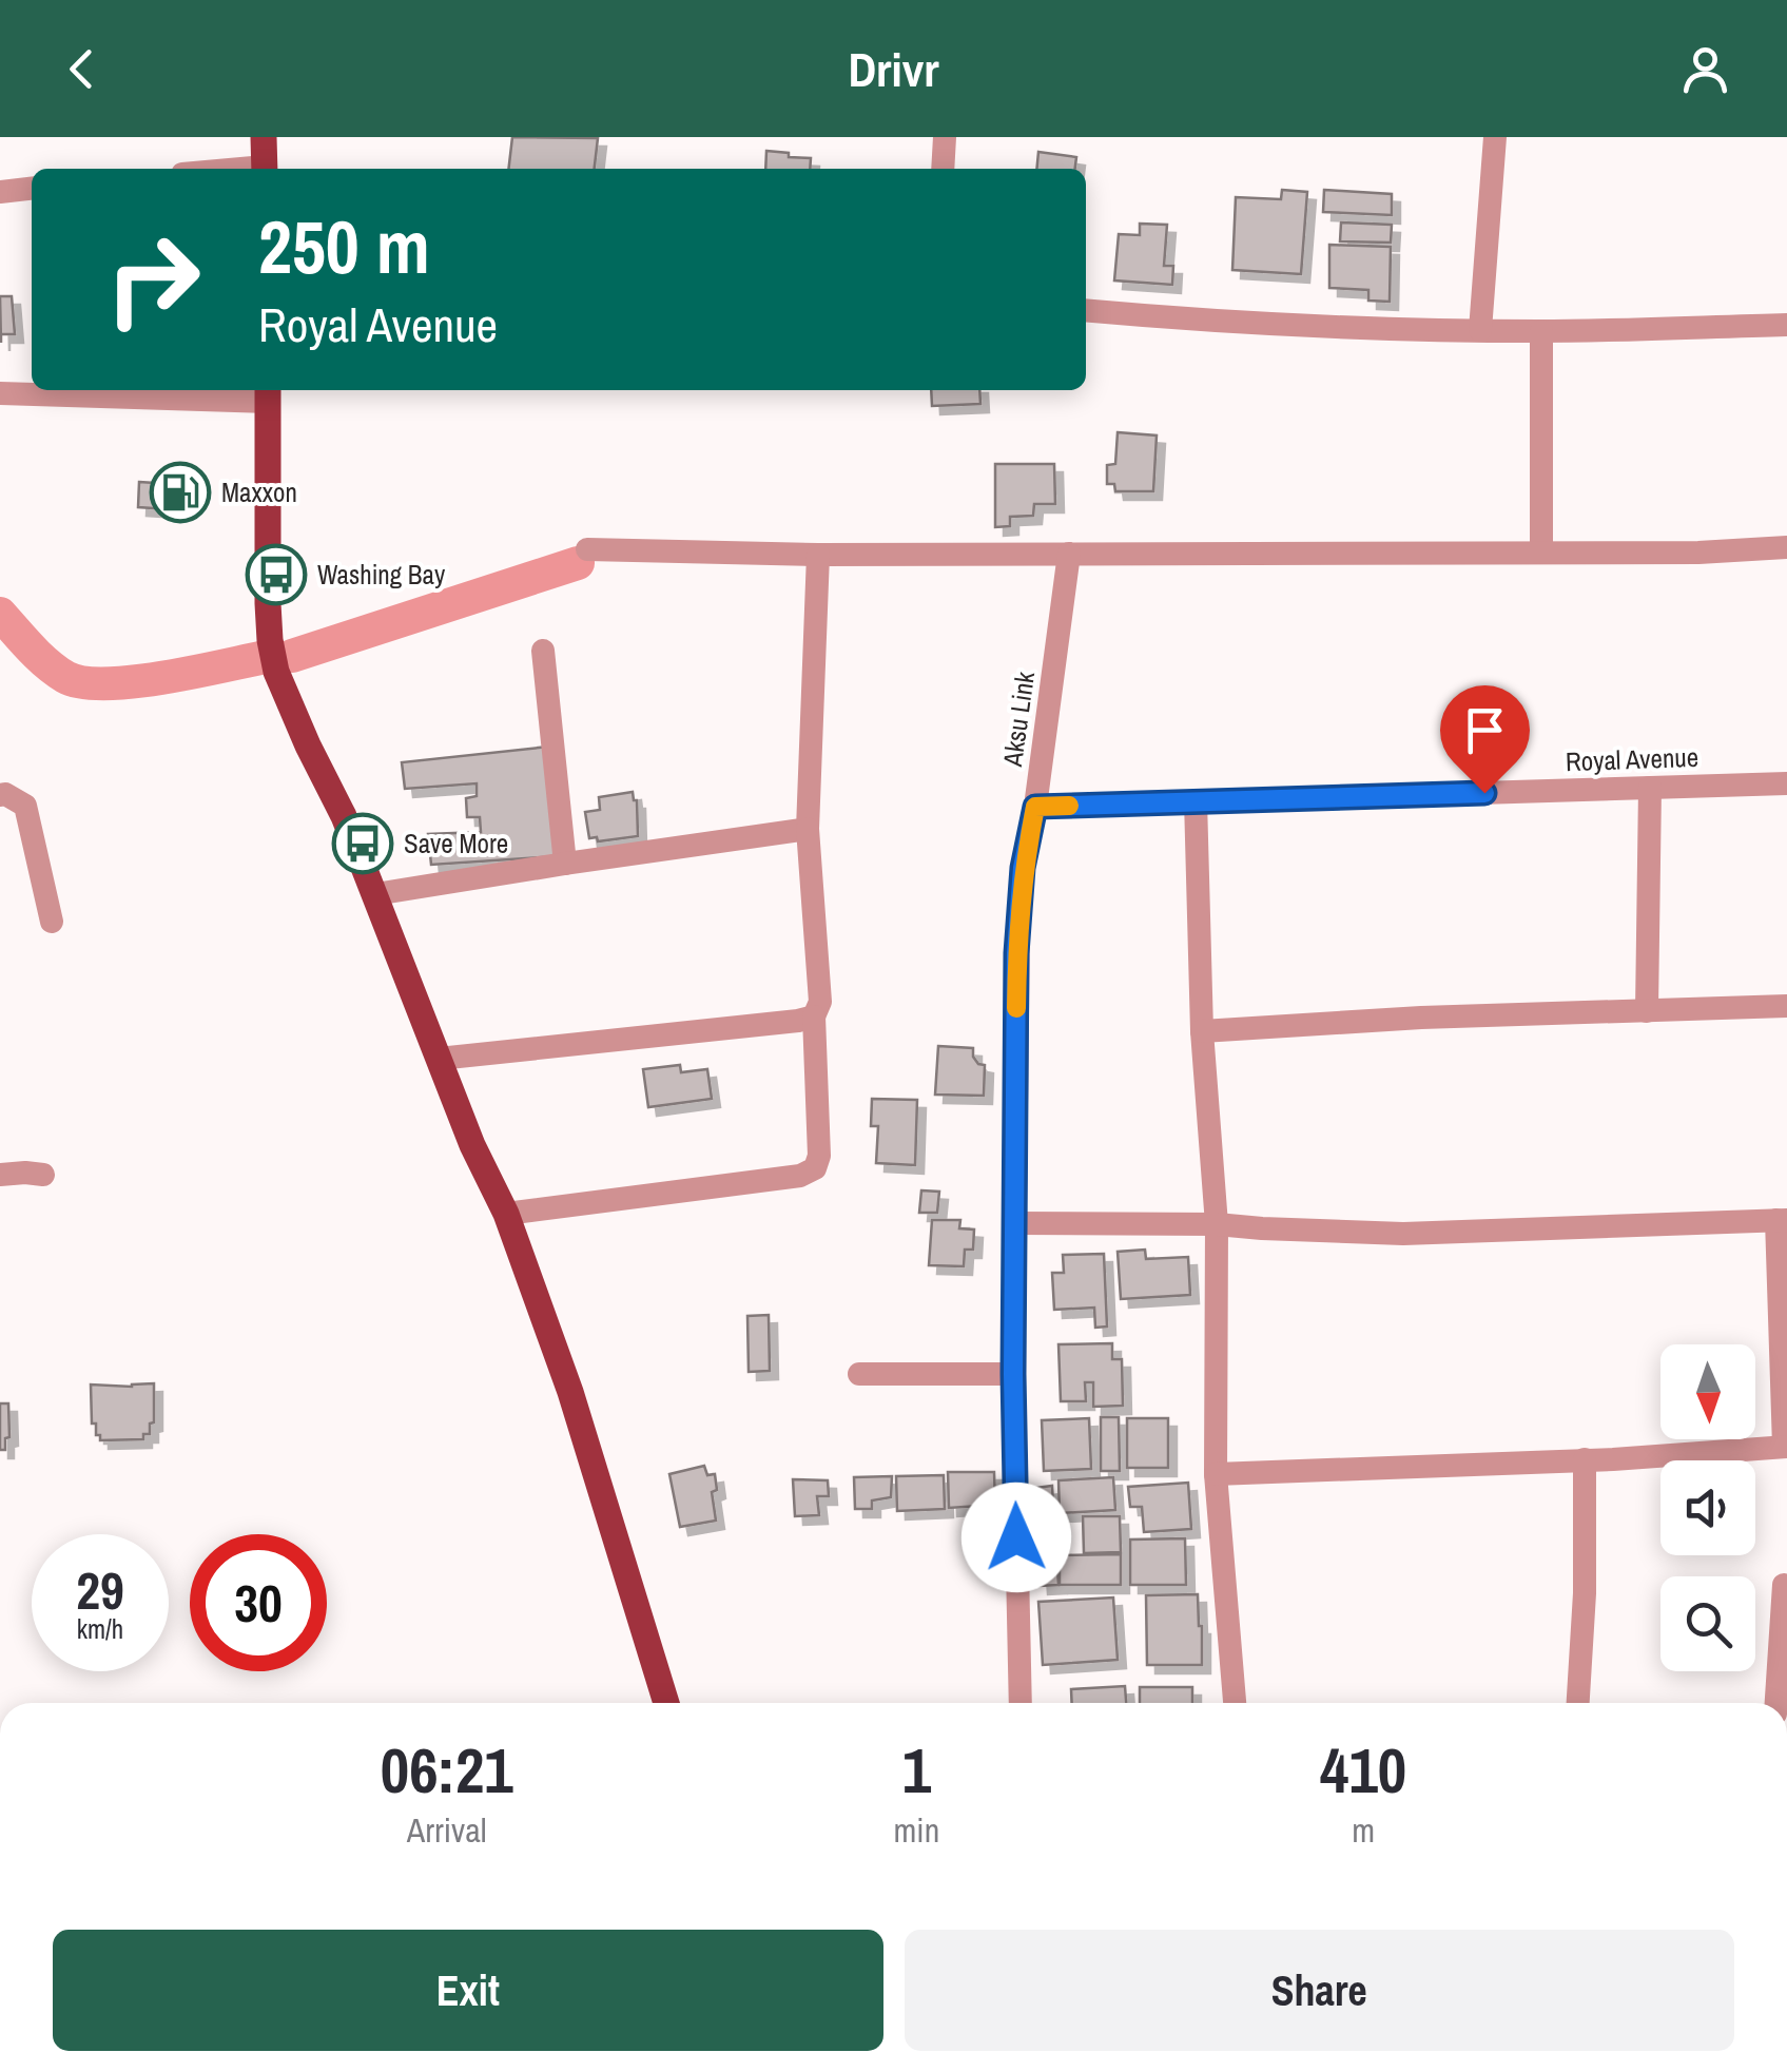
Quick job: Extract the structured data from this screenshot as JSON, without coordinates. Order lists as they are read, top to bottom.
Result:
{
  "streets": {
    "street": ["Aksu Link", "Royal Avenue"]
  },
  "crossings": [
    ["Aksu Link", "Royal Avenue"]
  ],
  "places": {
    "fuel station": ["Maxxon"],
    "bus stop": ["Washing Bay", "Save More"]
  },
  "north": "bottom",
  "page": {
    "header": "Drivr",
    "turn": ["250 m", "Royal Avenue"],
    "speed": "29 km/h",
    "limit": "30",
    "eta": [
      "06:21",
      "Arrival",
      "1",
      "min",
      "410",
      "m"
    ],
    "buttons": ["Exit", "Share"]
  }
}
